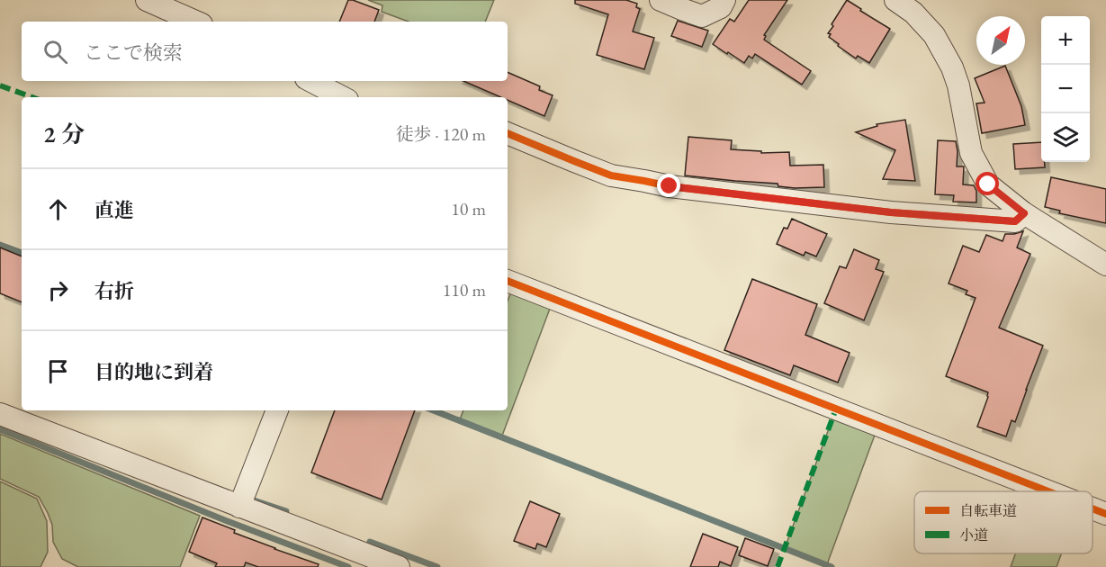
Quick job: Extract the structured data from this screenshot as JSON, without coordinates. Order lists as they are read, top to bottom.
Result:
{
  "legend": ["自転車道", "小道"],
  "north": "top right",
  "page": {
    "map_buttons": ["+", "−"],
    "search": "ここで検索",
    "heading": ["2 分", "徒歩 · 120 m"],
    "list": [
      ["直進", "10 m"],
      ["右折", "110 m"],
      "目的地に到着"
    ]
  }
}
